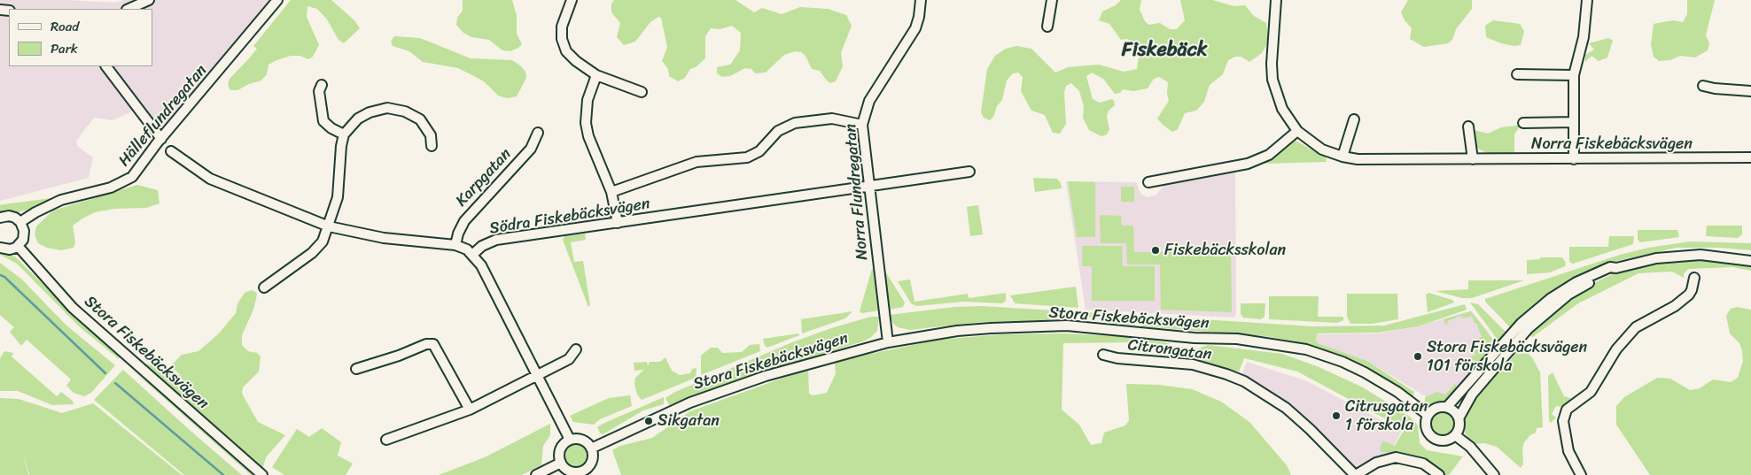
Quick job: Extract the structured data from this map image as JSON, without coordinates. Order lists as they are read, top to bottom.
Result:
{
  "streets": {
    "street": [
      "Hälleflundregatan",
      "Norra Fiskebäcksvägen",
      "Karpgatan",
      "Norra Flundregatan",
      "Södra Fiskebäcksvägen",
      "Stora Fiskebäcksvägen",
      "Citrongatan"
    ]
  },
  "crossings": [
    ["Norra Flundregatan", "Södra Fiskebäcksvägen"],
    ["Norra Flundregatan", "Stora Fiskebäcksvägen"]
  ],
  "districts": ["Fiskebäck"],
  "places": [
    "Fiskebäcksskolan",
    "Stora Fiskebäcksvägen 101 förskola",
    "Citrusgatan 1 förskola",
    "Sikgatan"
  ],
  "legend": ["Road", "Park"]
}
